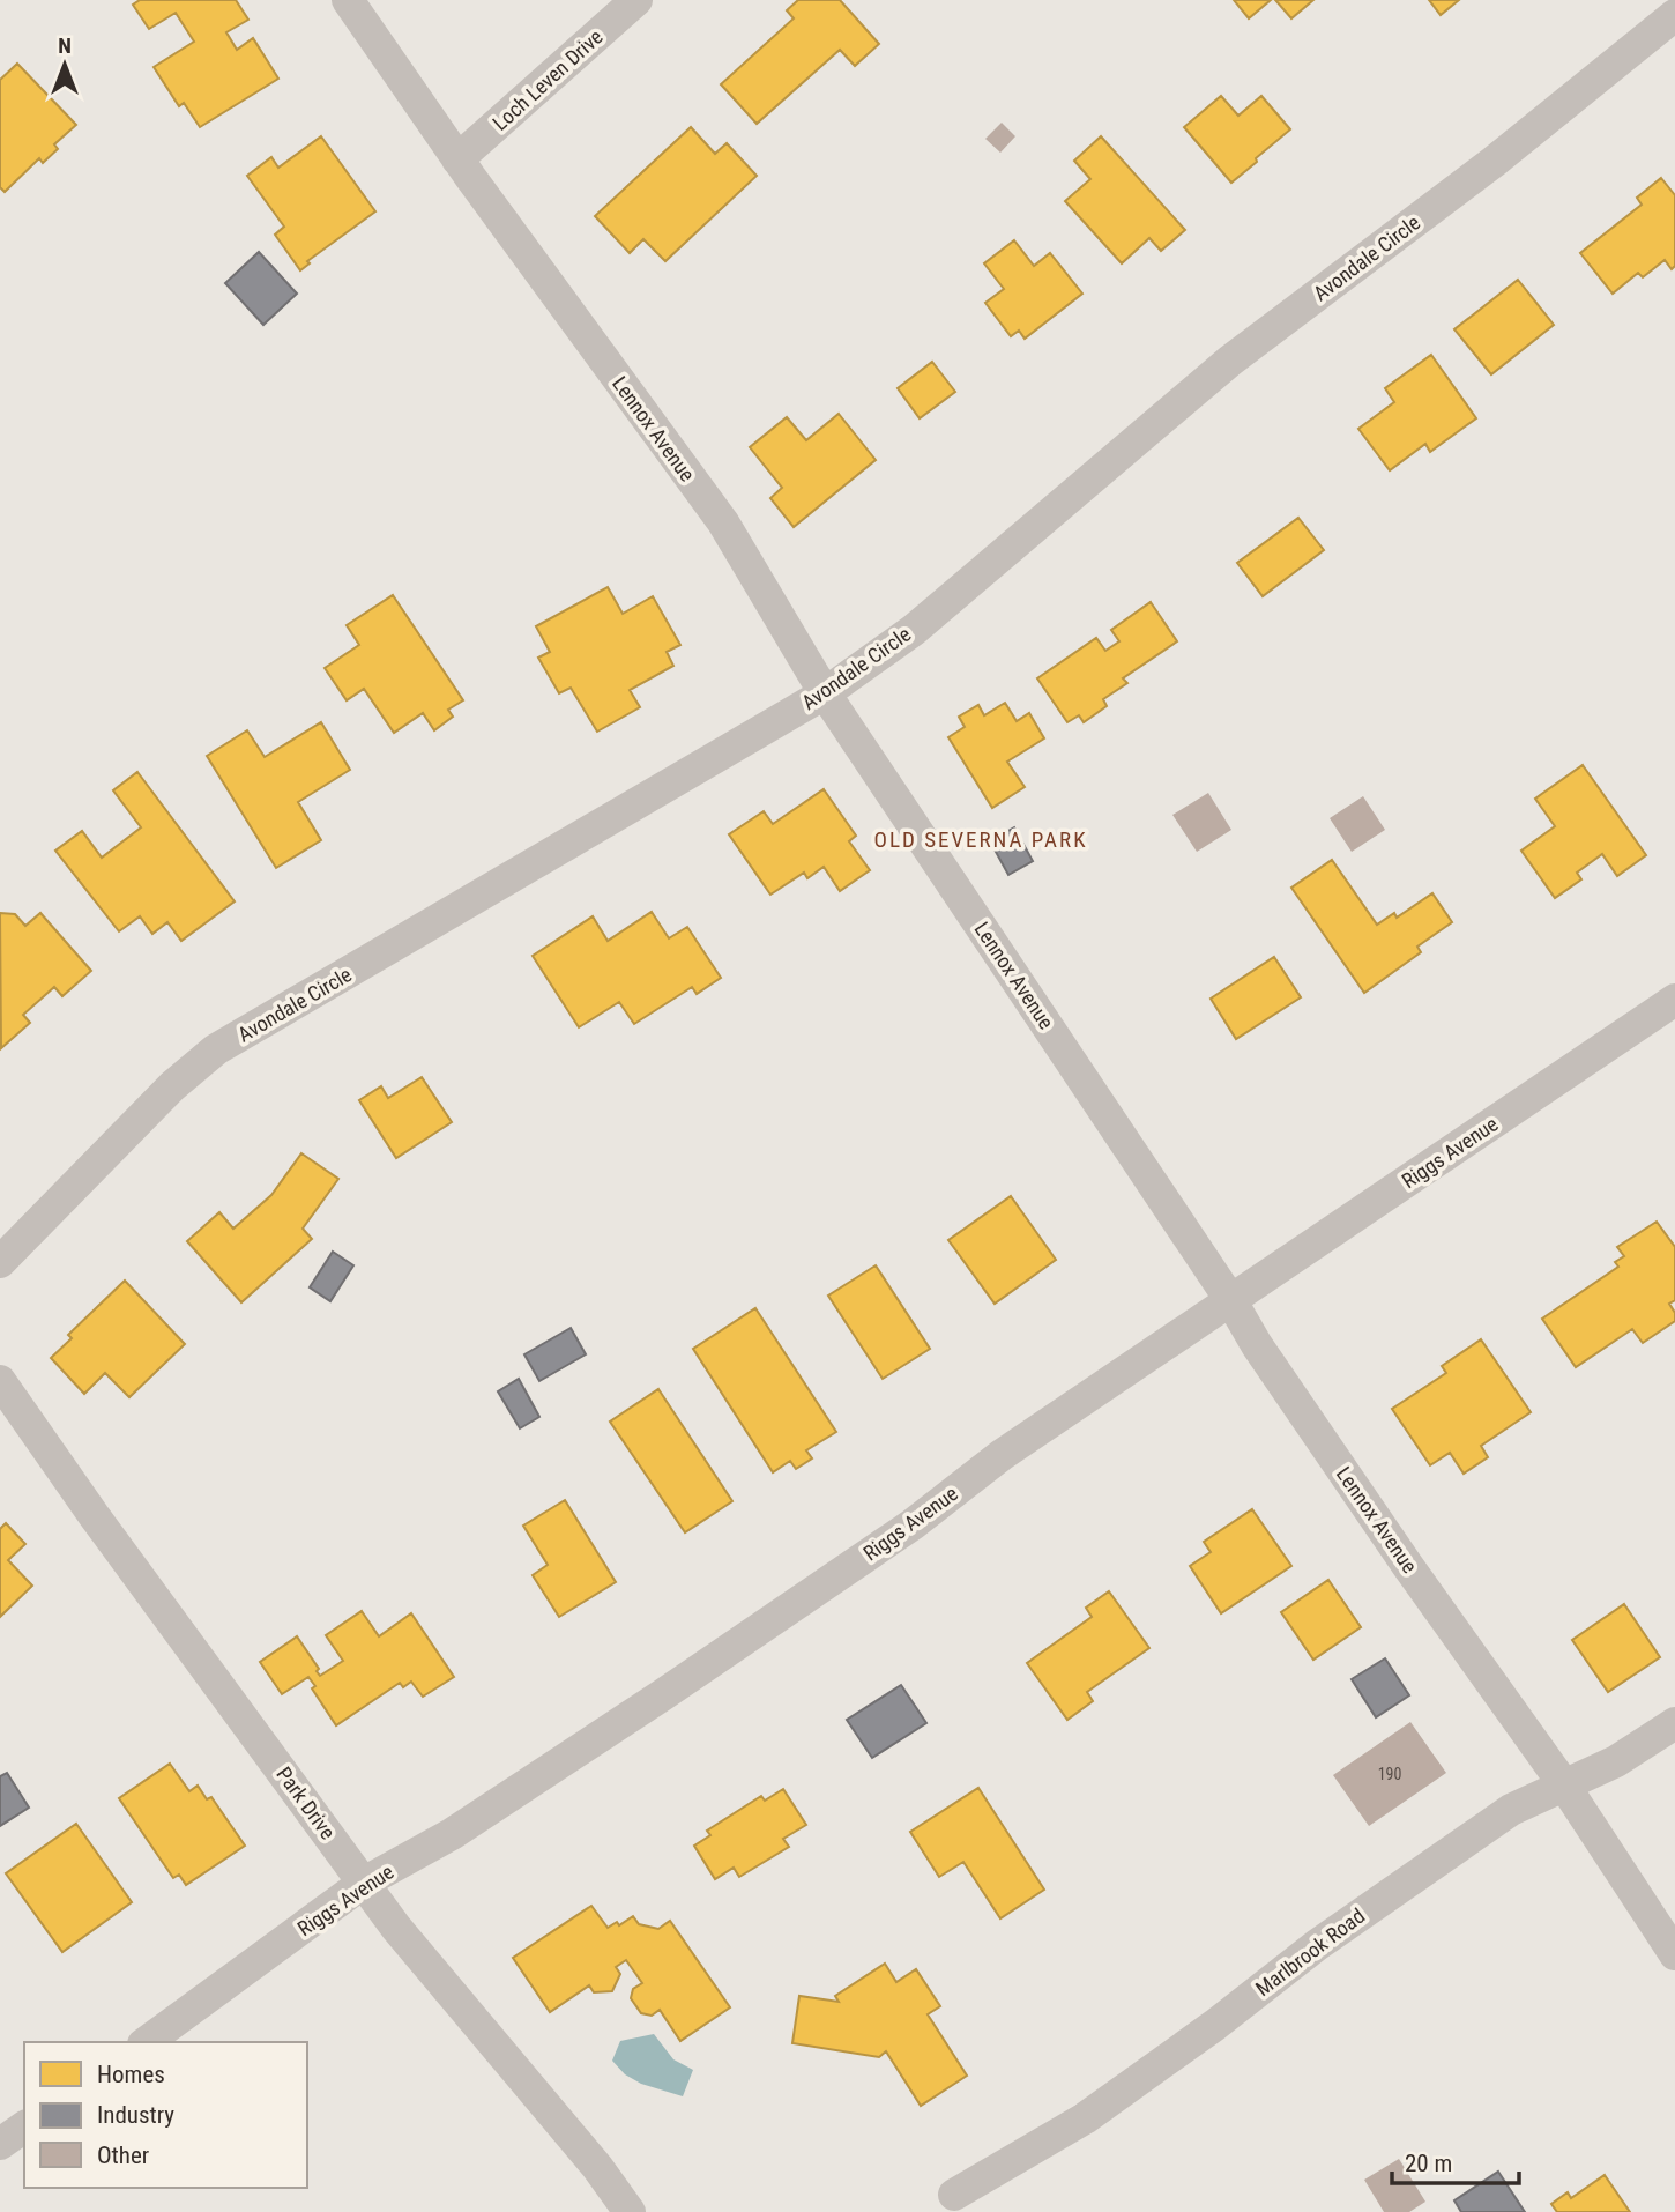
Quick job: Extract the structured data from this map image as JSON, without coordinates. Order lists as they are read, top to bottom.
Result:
{
  "streets": {
    "street": [
      "Loch Leven Drive",
      "Avondale Circle",
      "Lennox Avenue",
      "Riggs Avenue",
      "Park Drive",
      "Marlbrook Road"
    ]
  },
  "crossings": [
    ["Loch Leven Drive", "Lennox Avenue"],
    ["Avondale Circle", "Lennox Avenue"],
    ["Lennox Avenue", "Riggs Avenue"],
    ["Lennox Avenue", "Marlbrook Road"],
    ["Riggs Avenue", "Park Drive"]
  ],
  "districts": ["OLD SEVERNA PARK"],
  "house_numbers": ["190"],
  "legend": ["Homes", "Industry", "Other"],
  "scale_bar": "20 m",
  "north": "top"
}
